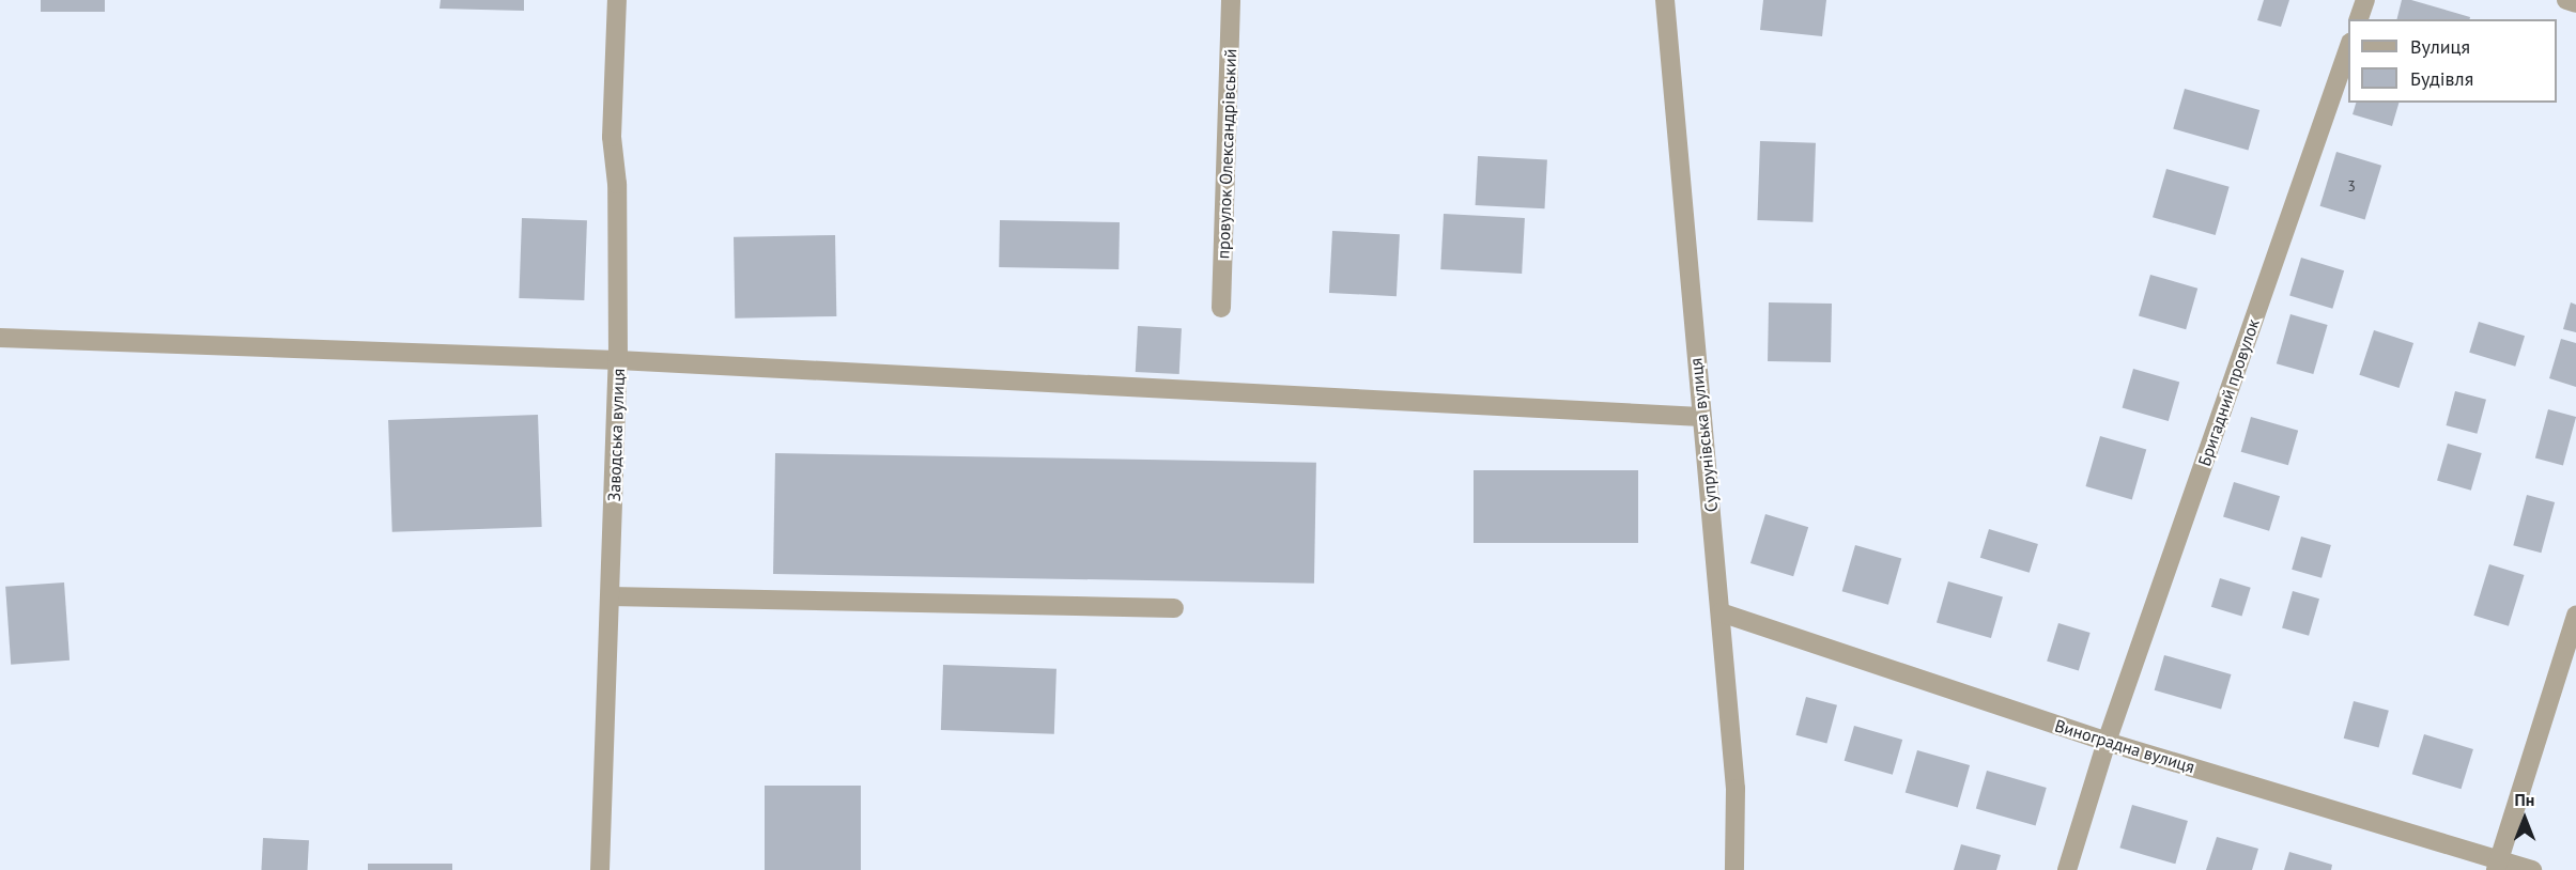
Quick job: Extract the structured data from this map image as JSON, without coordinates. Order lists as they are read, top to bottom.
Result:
{
  "streets": {
    "street": [
      "провулок Олександрівський",
      "Бригадний провулок",
      "Заводська вулиця",
      "Супрунівська вулиця",
      "Виноградна вулиця"
    ]
  },
  "crossings": [
    ["Бригадний провулок", "Виноградна вулиця"],
    ["Супрунівська вулиця", "Виноградна вулиця"]
  ],
  "house_numbers": ["3"],
  "legend": ["Вулиця", "Будівля"],
  "north": "top"
}
